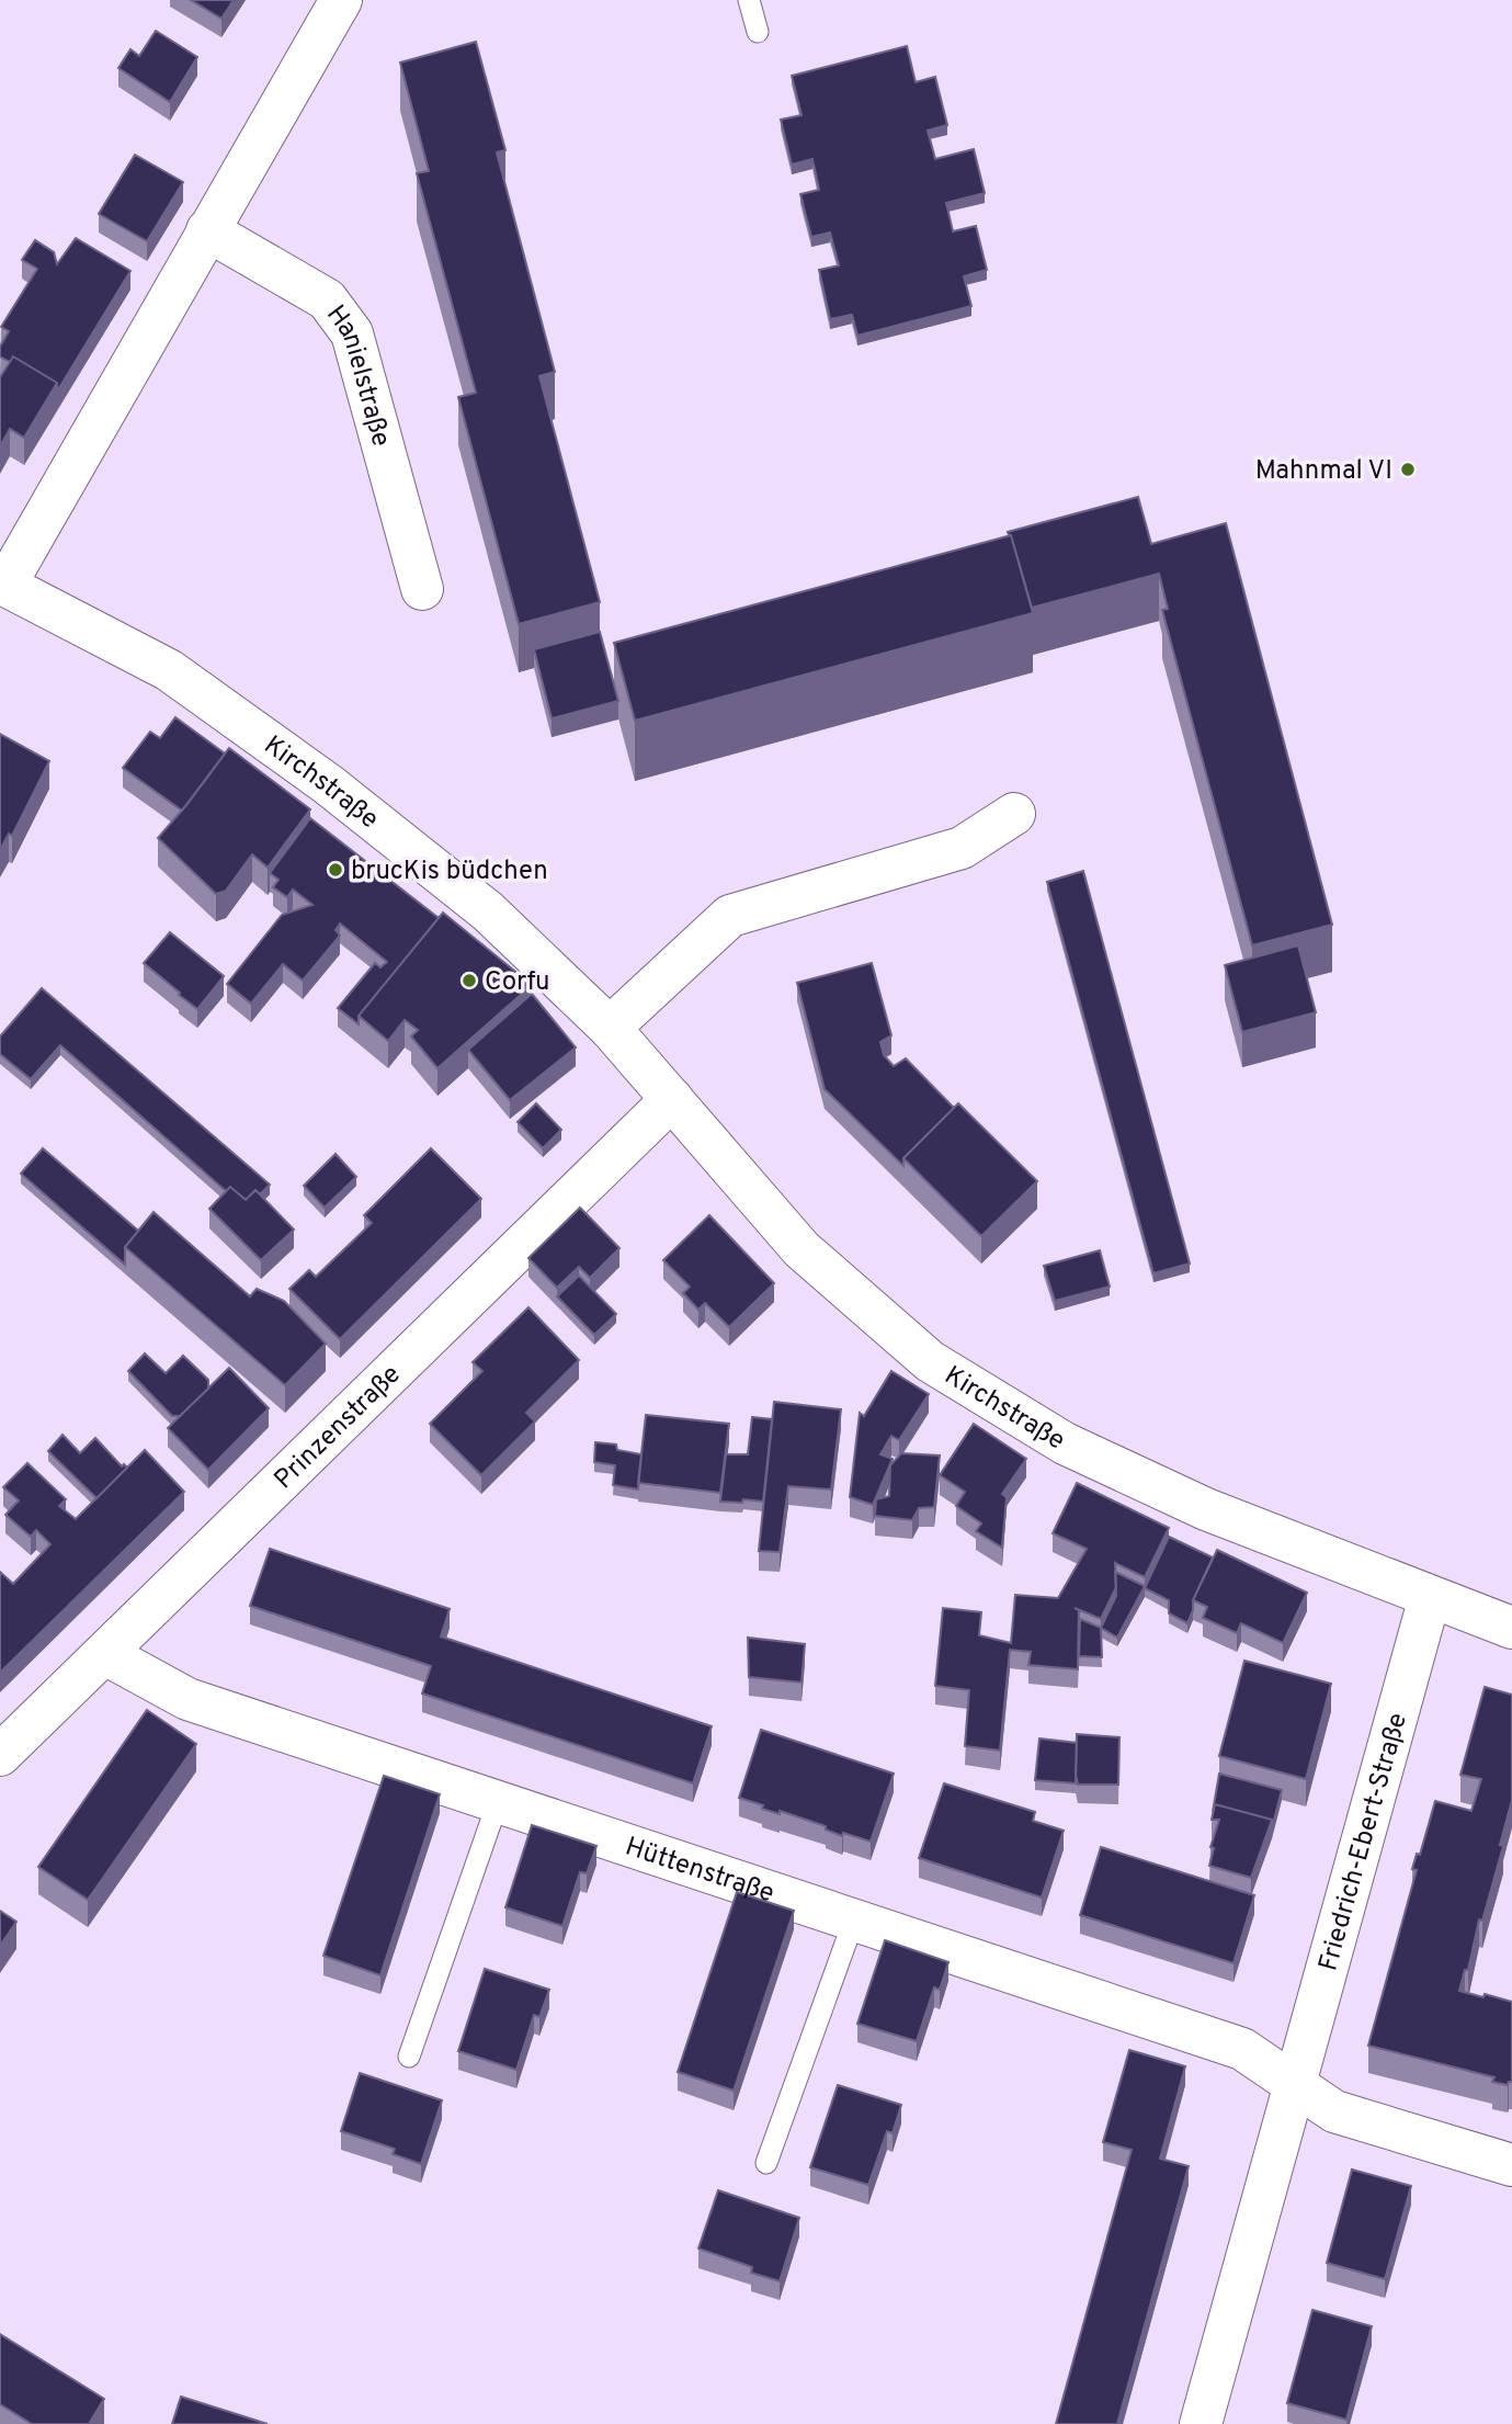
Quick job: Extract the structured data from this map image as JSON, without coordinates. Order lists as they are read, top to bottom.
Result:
{
  "streets": {
    "street": [
      "Hanielstraße",
      "Kirchstraße",
      "Prinzenstraße",
      "Friedrich-Ebert-Straße",
      "Hüttenstraße"
    ]
  },
  "crossings": [
    ["Kirchstraße", "Prinzenstraße"],
    ["Kirchstraße", "Friedrich-Ebert-Straße"],
    ["Prinzenstraße", "Hüttenstraße"],
    ["Friedrich-Ebert-Straße", "Hüttenstraße"]
  ],
  "places": ["Mahnmal VI", "brucKis büdchen", "Corfu"]
}
